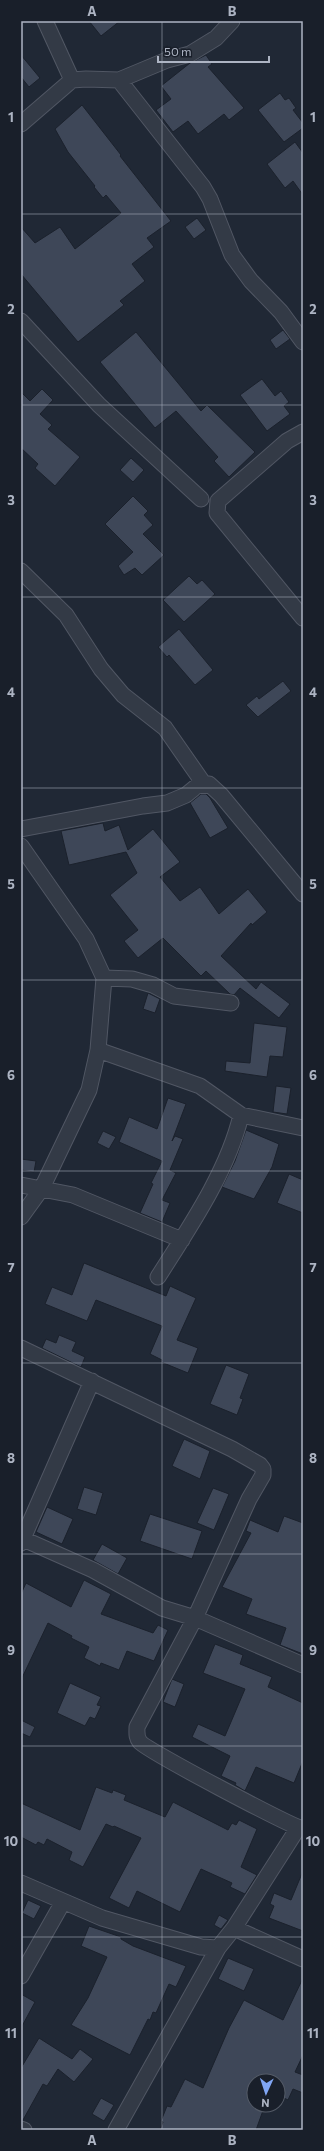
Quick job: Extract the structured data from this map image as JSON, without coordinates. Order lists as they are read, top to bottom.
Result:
{
  "scale_bar": "50 m",
  "north": "bottom",
  "grid": {
    "columns": ["A", "B"],
    "rows": [
      "1",
      "2",
      "3",
      "4",
      "5",
      "6",
      "7",
      "8",
      "9",
      "10",
      "11"
    ]
  }
}
